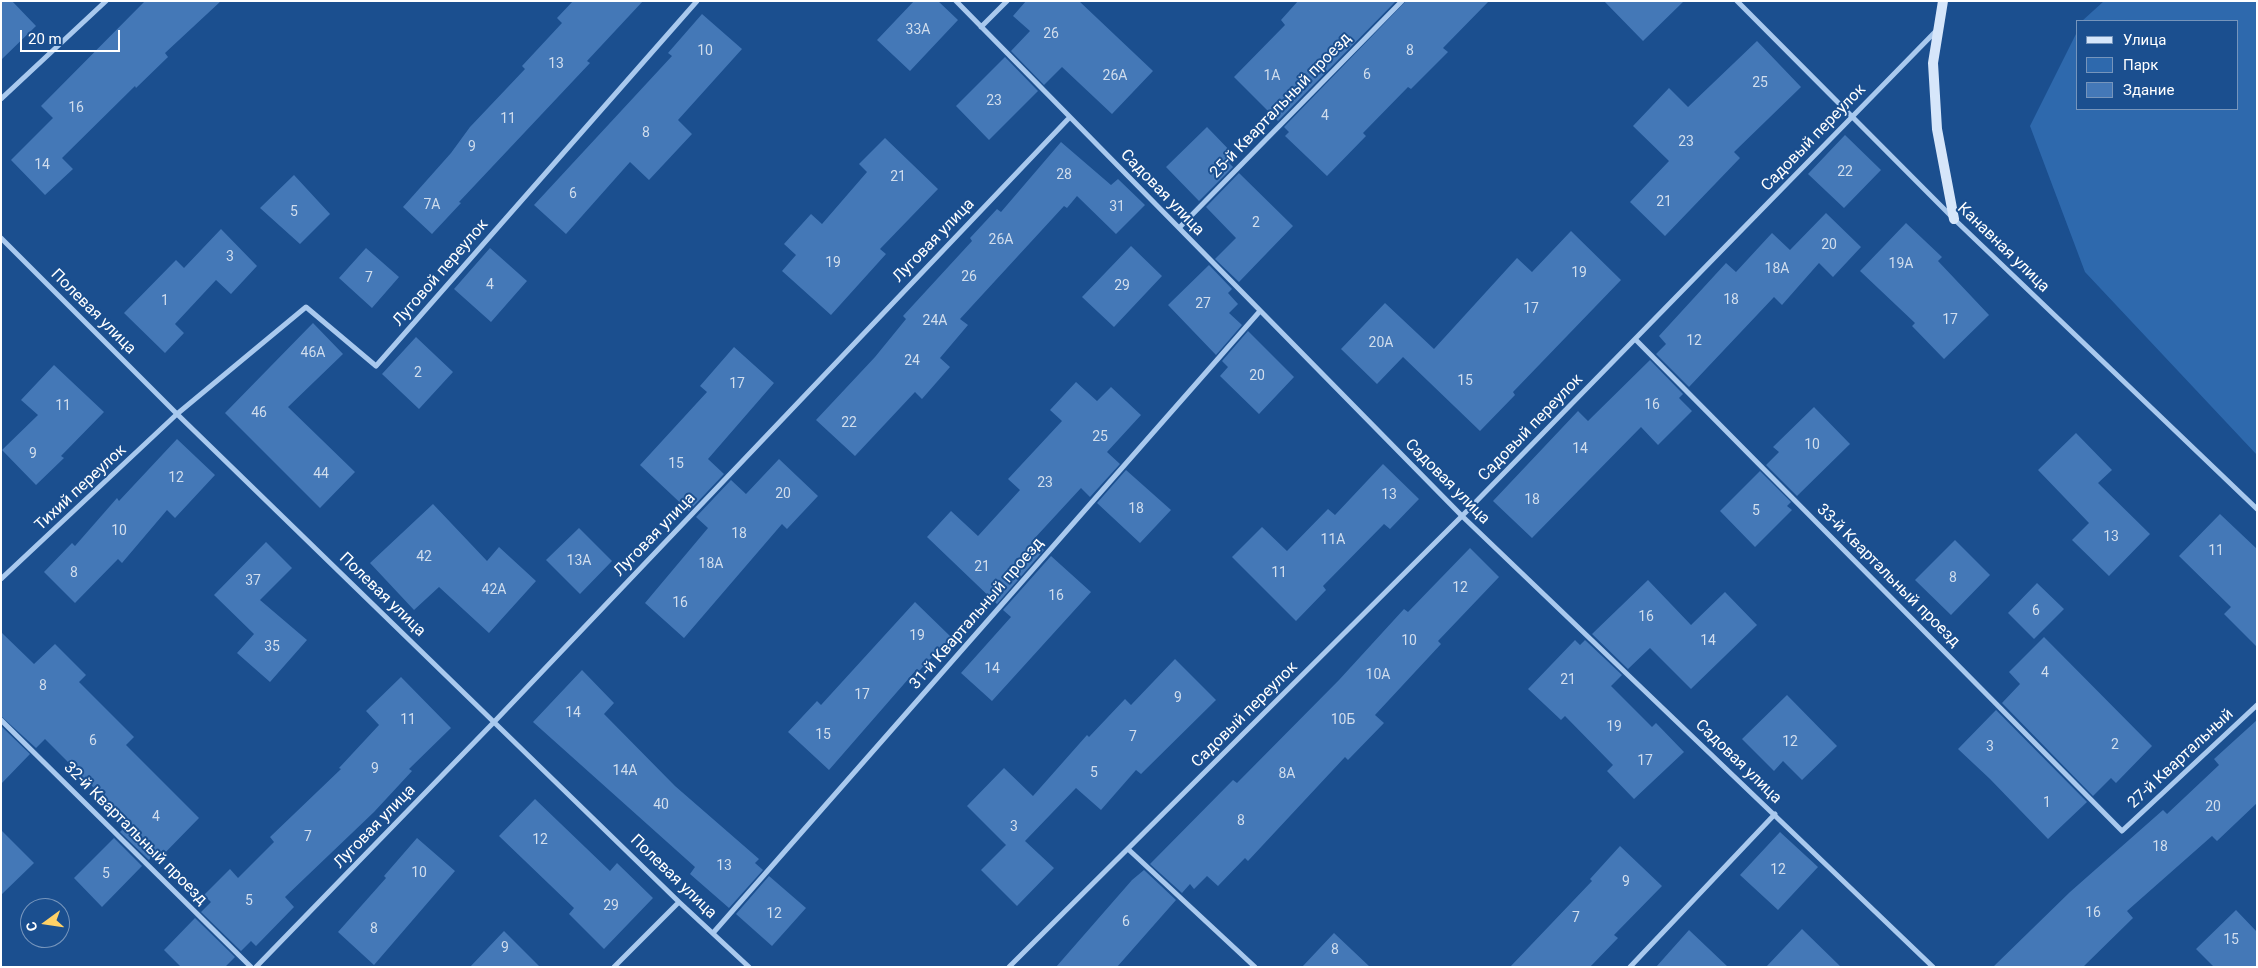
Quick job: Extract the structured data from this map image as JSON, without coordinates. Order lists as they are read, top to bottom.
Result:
{
  "streets": {
    "street": [
      "25-й Квартальный проезд",
      "Садовый переулок",
      "Садовая улица",
      "Луговая улица",
      "Канавная улица",
      "Луговой переулок",
      "Полевая улица",
      "Тихий переулок",
      "33-й Квартальный проезд",
      "31-й Квартальный проезд",
      "27-й Квартальный",
      "32-й Квартальный проезд"
    ]
  },
  "crossings": [
    ["25-й Квартальный проезд", "Садовая улица"],
    ["Садовый переулок", "Садовая улица"],
    ["Садовый переулок", "Канавная улица"],
    ["Садовый переулок", "33-й Квартальный проезд"],
    ["Садовая улица", "Луговая улица"],
    ["Садовая улица", "31-й Квартальный проезд"],
    ["Луговая улица", "Полевая улица"],
    ["Луговой переулок", "Полевая улица"],
    ["Луговой переулок", "Тихий переулок"],
    ["Полевая улица", "Тихий переулок"],
    ["Полевая улица", "31-й Квартальный проезд"],
    ["33-й Квартальный проезд", "27-й Квартальный"]
  ],
  "house_numbers": [
    "33А",
    "26",
    "10",
    "8",
    "13",
    "6",
    "26А",
    "1А",
    "25",
    "23",
    "16",
    "4",
    "11",
    "8",
    "23",
    "9",
    "14",
    "22",
    "28",
    "21",
    "6",
    "21",
    "7А",
    "31",
    "5",
    "2",
    "26А",
    "20",
    "3",
    "19",
    "19А",
    "18А",
    "19",
    "26",
    "7",
    "4",
    "29",
    "18",
    "1",
    "27",
    "17",
    "17",
    "24А",
    "12",
    "20А",
    "46А",
    "24",
    "2",
    "20",
    "15",
    "17",
    "16",
    "11",
    "46",
    "22",
    "25",
    "10",
    "14",
    "9",
    "15",
    "44",
    "12",
    "23",
    "20",
    "13",
    "18",
    "18",
    "5",
    "10",
    "18",
    "13",
    "11А",
    "11",
    "42",
    "13А",
    "18А",
    "21",
    "8",
    "11",
    "8",
    "37",
    "12",
    "42А",
    "16",
    "16",
    "6",
    "16",
    "19",
    "10",
    "14",
    "35",
    "14",
    "4",
    "10А",
    "21",
    "8",
    "17",
    "9",
    "14",
    "11",
    "10Б",
    "19",
    "15",
    "7",
    "6",
    "12",
    "2",
    "3",
    "17",
    "9",
    "14А",
    "5",
    "8А",
    "1",
    "40",
    "20",
    "4",
    "8",
    "3",
    "7",
    "12",
    "18",
    "13",
    "12",
    "10",
    "5",
    "9",
    "5",
    "29",
    "16",
    "12",
    "7",
    "6",
    "8",
    "15",
    "9",
    "8"
  ],
  "legend": ["Улица", "Парк", "Здание"],
  "scale_bar": "20 m",
  "north": "left"
}
